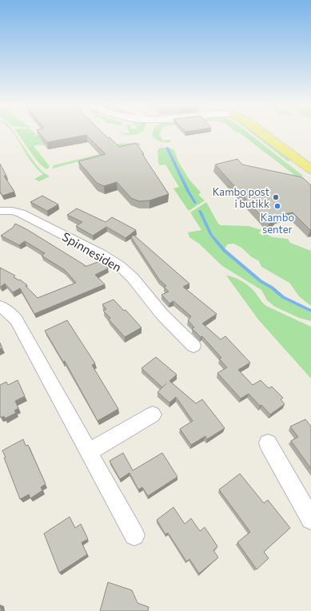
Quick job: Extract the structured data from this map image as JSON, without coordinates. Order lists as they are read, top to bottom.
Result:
{
  "streets": {
    "street": ["Spinnesiden"]
  },
  "places": ["Kambo post i butikk", "Kambo senter"]
}
